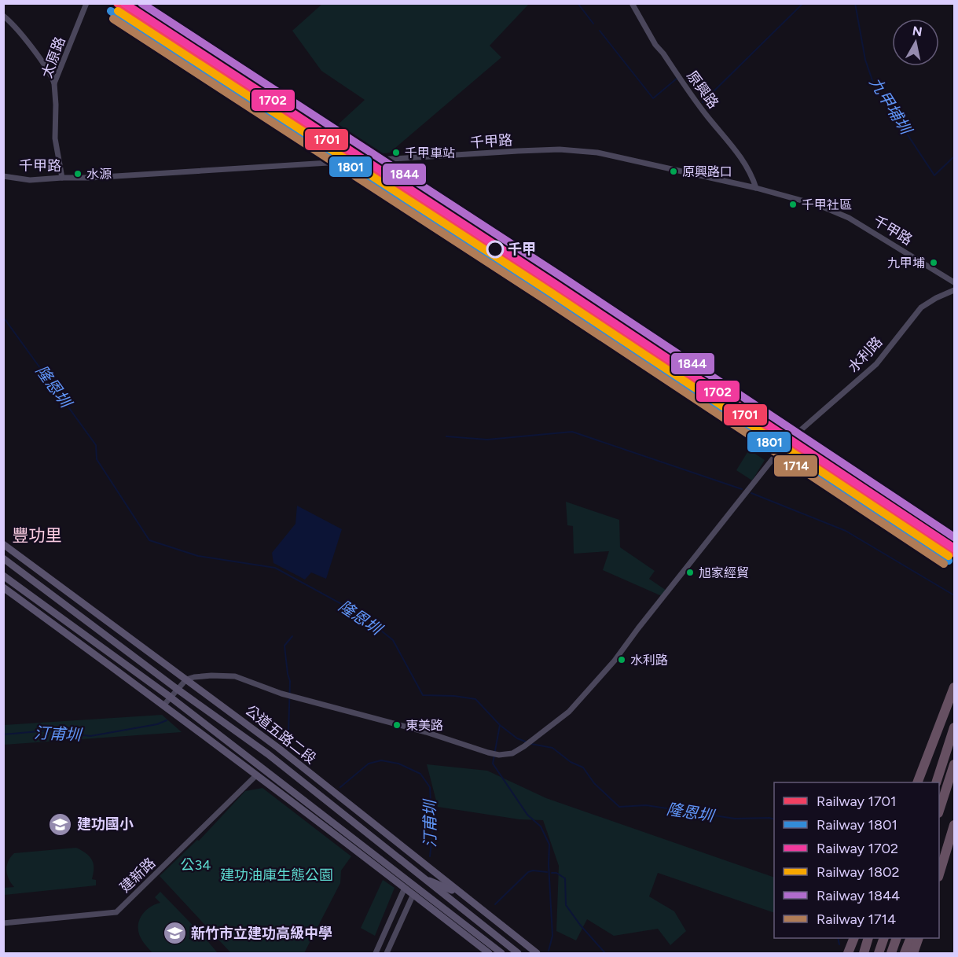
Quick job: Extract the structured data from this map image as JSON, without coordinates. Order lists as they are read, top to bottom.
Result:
{
  "streets": {
    "street": [
      "太原路",
      "原興路",
      "千甲路",
      "水利路",
      "公道五路二段",
      "建新路"
    ]
  },
  "crossings": [
    ["太原路", "千甲路"],
    ["原興路", "千甲路"],
    ["水利路", "公道五路二段"]
  ],
  "districts": ["豐功里"],
  "water": ["九甲埔圳", "隆恩圳", "汀甫圳"],
  "parks": ["公34", "建功油庫生態公園"],
  "places": {
    "other": [
      "千甲車站",
      "原興路口",
      "水源",
      "千甲社區",
      "千甲",
      "九甲埔",
      "旭家經貿",
      "水利路",
      "東美路"
    ],
    "school or university": ["建功國小", "新竹市立建功高級中學"]
  },
  "lines": [
    "rail line 1701",
    "rail line 1702",
    "rail line 1844",
    "rail line 1801",
    "rail line 1802",
    "rail line 1714"
  ],
  "legend": [
    "Railway 1701",
    "Railway 1801",
    "Railway 1702",
    "Railway 1802",
    "Railway 1844",
    "Railway 1714"
  ],
  "north": "top"
}
